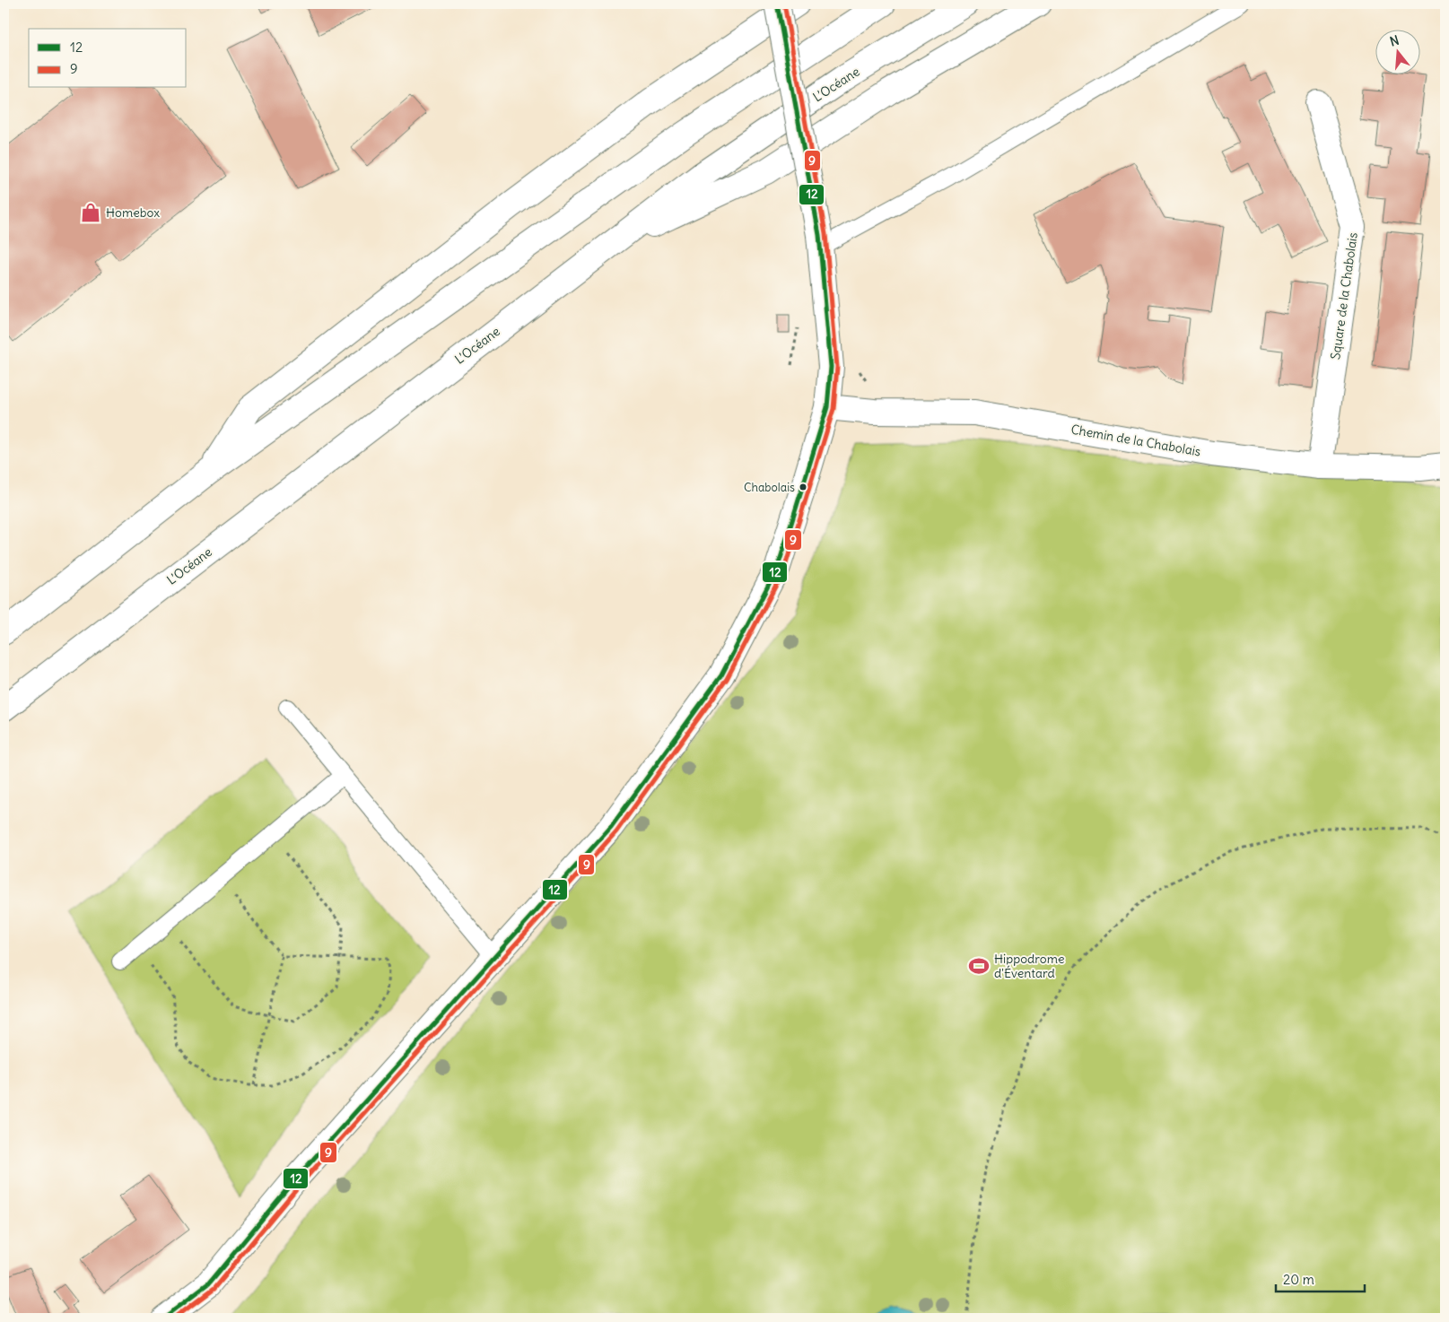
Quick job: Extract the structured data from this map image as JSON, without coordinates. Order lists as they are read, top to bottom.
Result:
{
  "streets": {
    "main road": ["L’Océane", "Square de la Chabolais", "Chemin de la Chabolais"]
  },
  "crossings": [
    ["Square de la Chabolais", "Chemin de la Chabolais"]
  ],
  "places": {
    "shop": ["Homebox"],
    "other": ["Chabolais"],
    "sports": ["Hippodrome d'Éventard"]
  },
  "lines": ["transit line 12", "transit line 9"],
  "legend": ["12", "9"],
  "scale_bar": "20 m",
  "north": "top"
}
